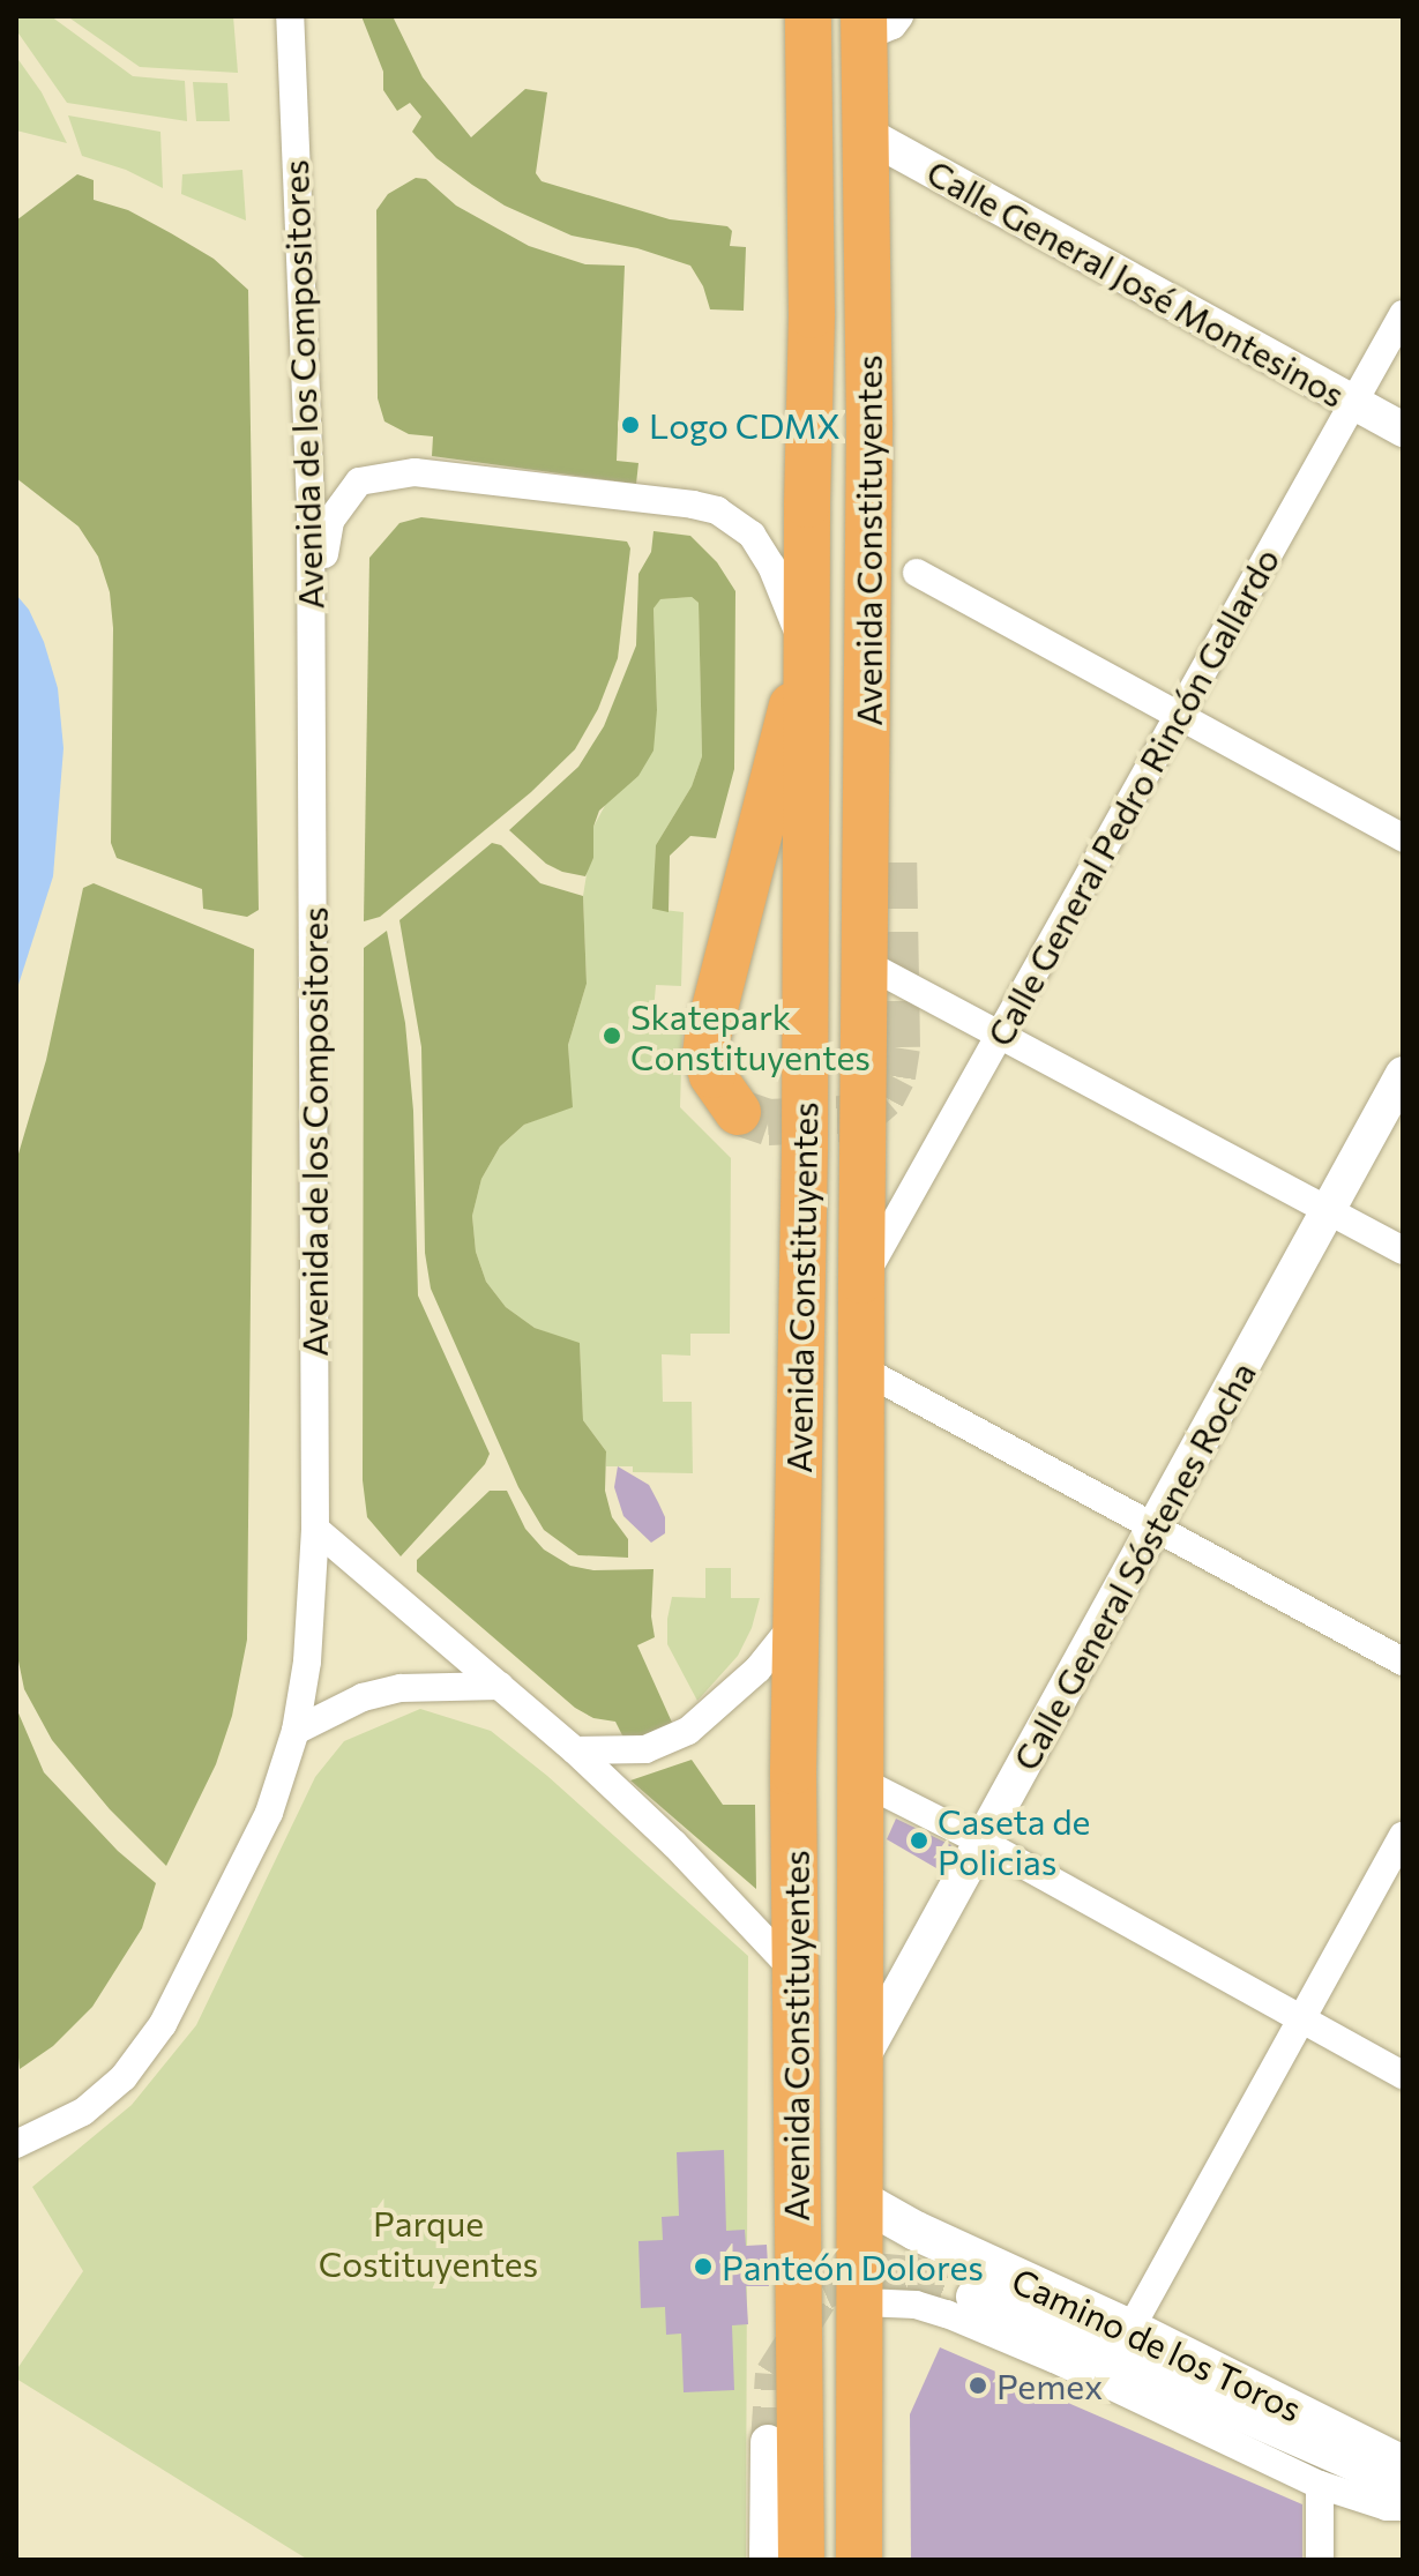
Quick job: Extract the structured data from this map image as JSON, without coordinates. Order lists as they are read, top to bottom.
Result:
{
  "streets": {
    "highway": ["Avenida Constituyentes"],
    "main road": ["Camino de los Toros"],
    "street": [
      "Calle General José Montesinos",
      "Avenida de los Compositores",
      "Calle General Pedro Rincón Gallardo",
      "Calle General Sóstenes Rocha"
    ]
  },
  "crossings": [
    ["Calle General José Montesinos", "Avenida Constituyentes"],
    ["Calle General José Montesinos", "Calle General Pedro Rincón Gallardo"],
    ["Avenida Constituyentes", "Calle General Pedro Rincón Gallardo"],
    ["Avenida Constituyentes", "Calle General Sóstenes Rocha"],
    ["Avenida Constituyentes", "Camino de los Toros"]
  ],
  "parks": ["Parque Costituyentes"],
  "places": [
    "Logo CDMX",
    "Skatepark Constituyentes",
    "Caseta de Policias",
    "Panteón Dolores",
    "Pemex"
  ]
}
